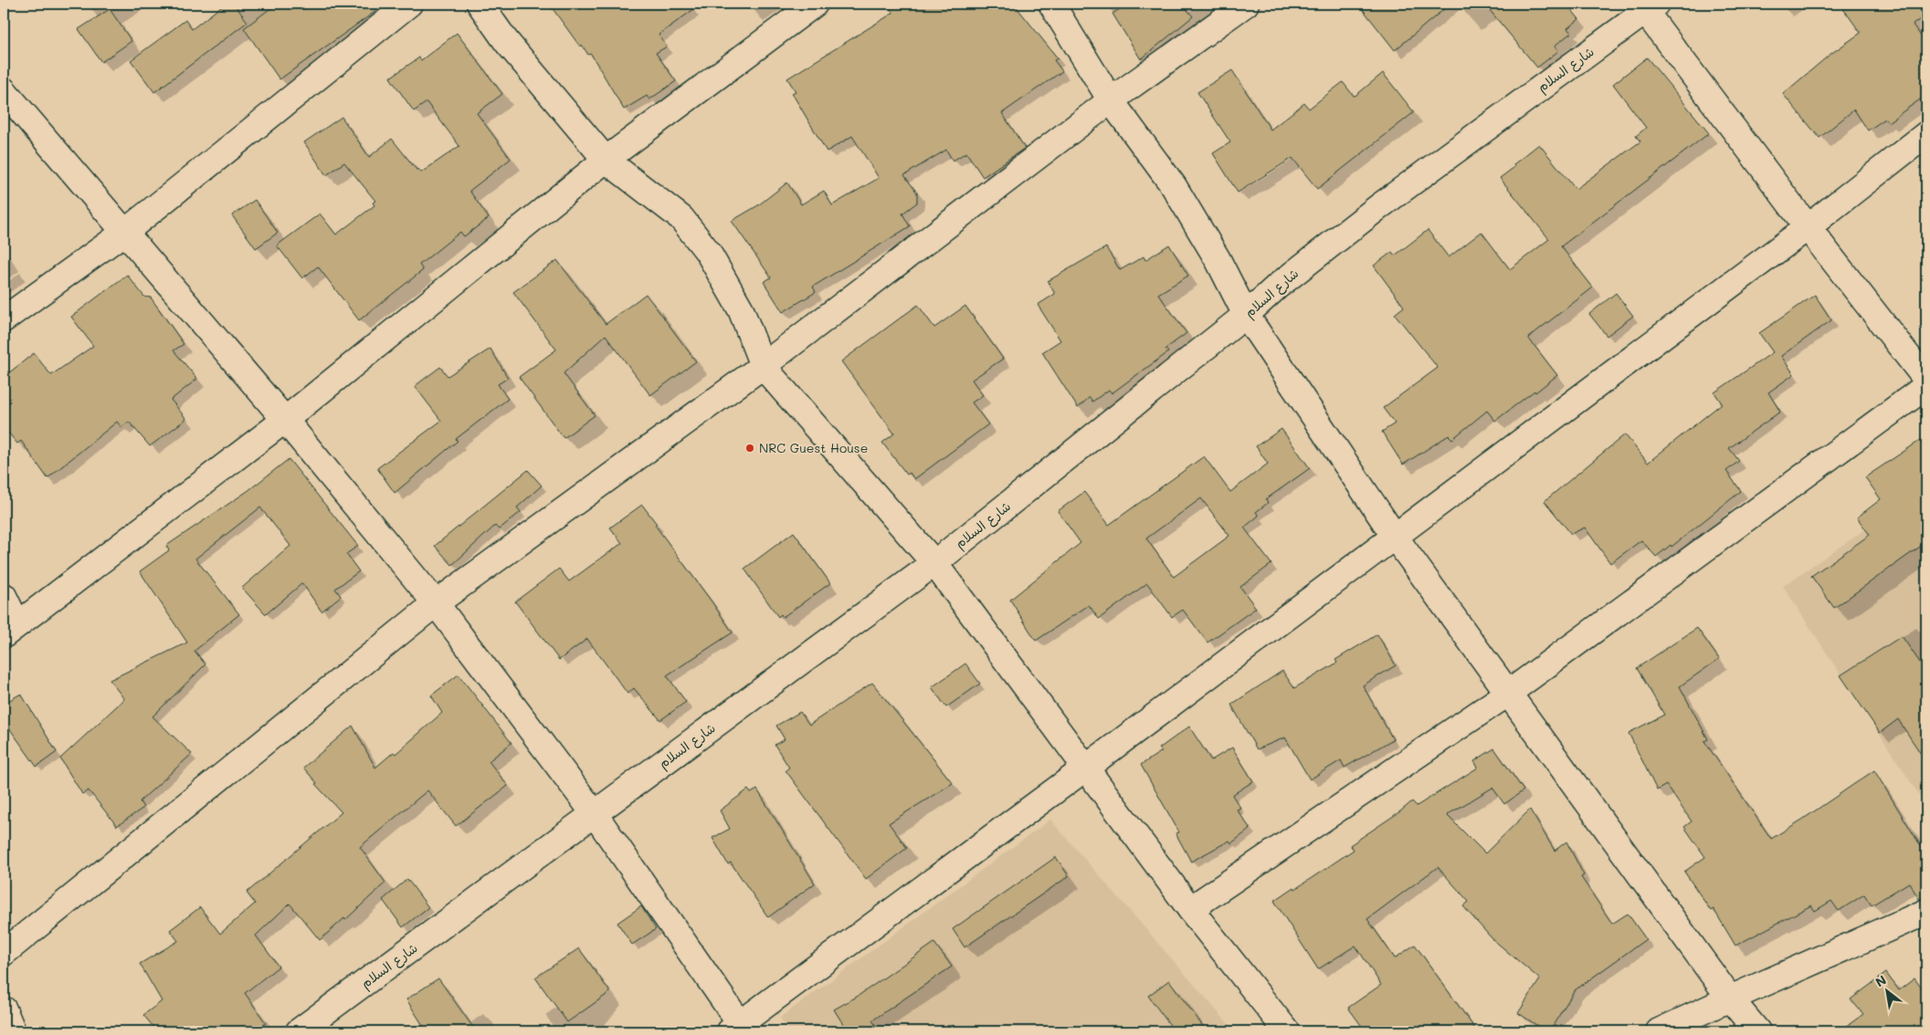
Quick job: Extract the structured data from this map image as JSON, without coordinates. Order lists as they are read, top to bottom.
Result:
{
  "streets": {
    "street": ["شارع السلام"]
  },
  "places": ["NRC Guest House"],
  "north": "top left"
}
